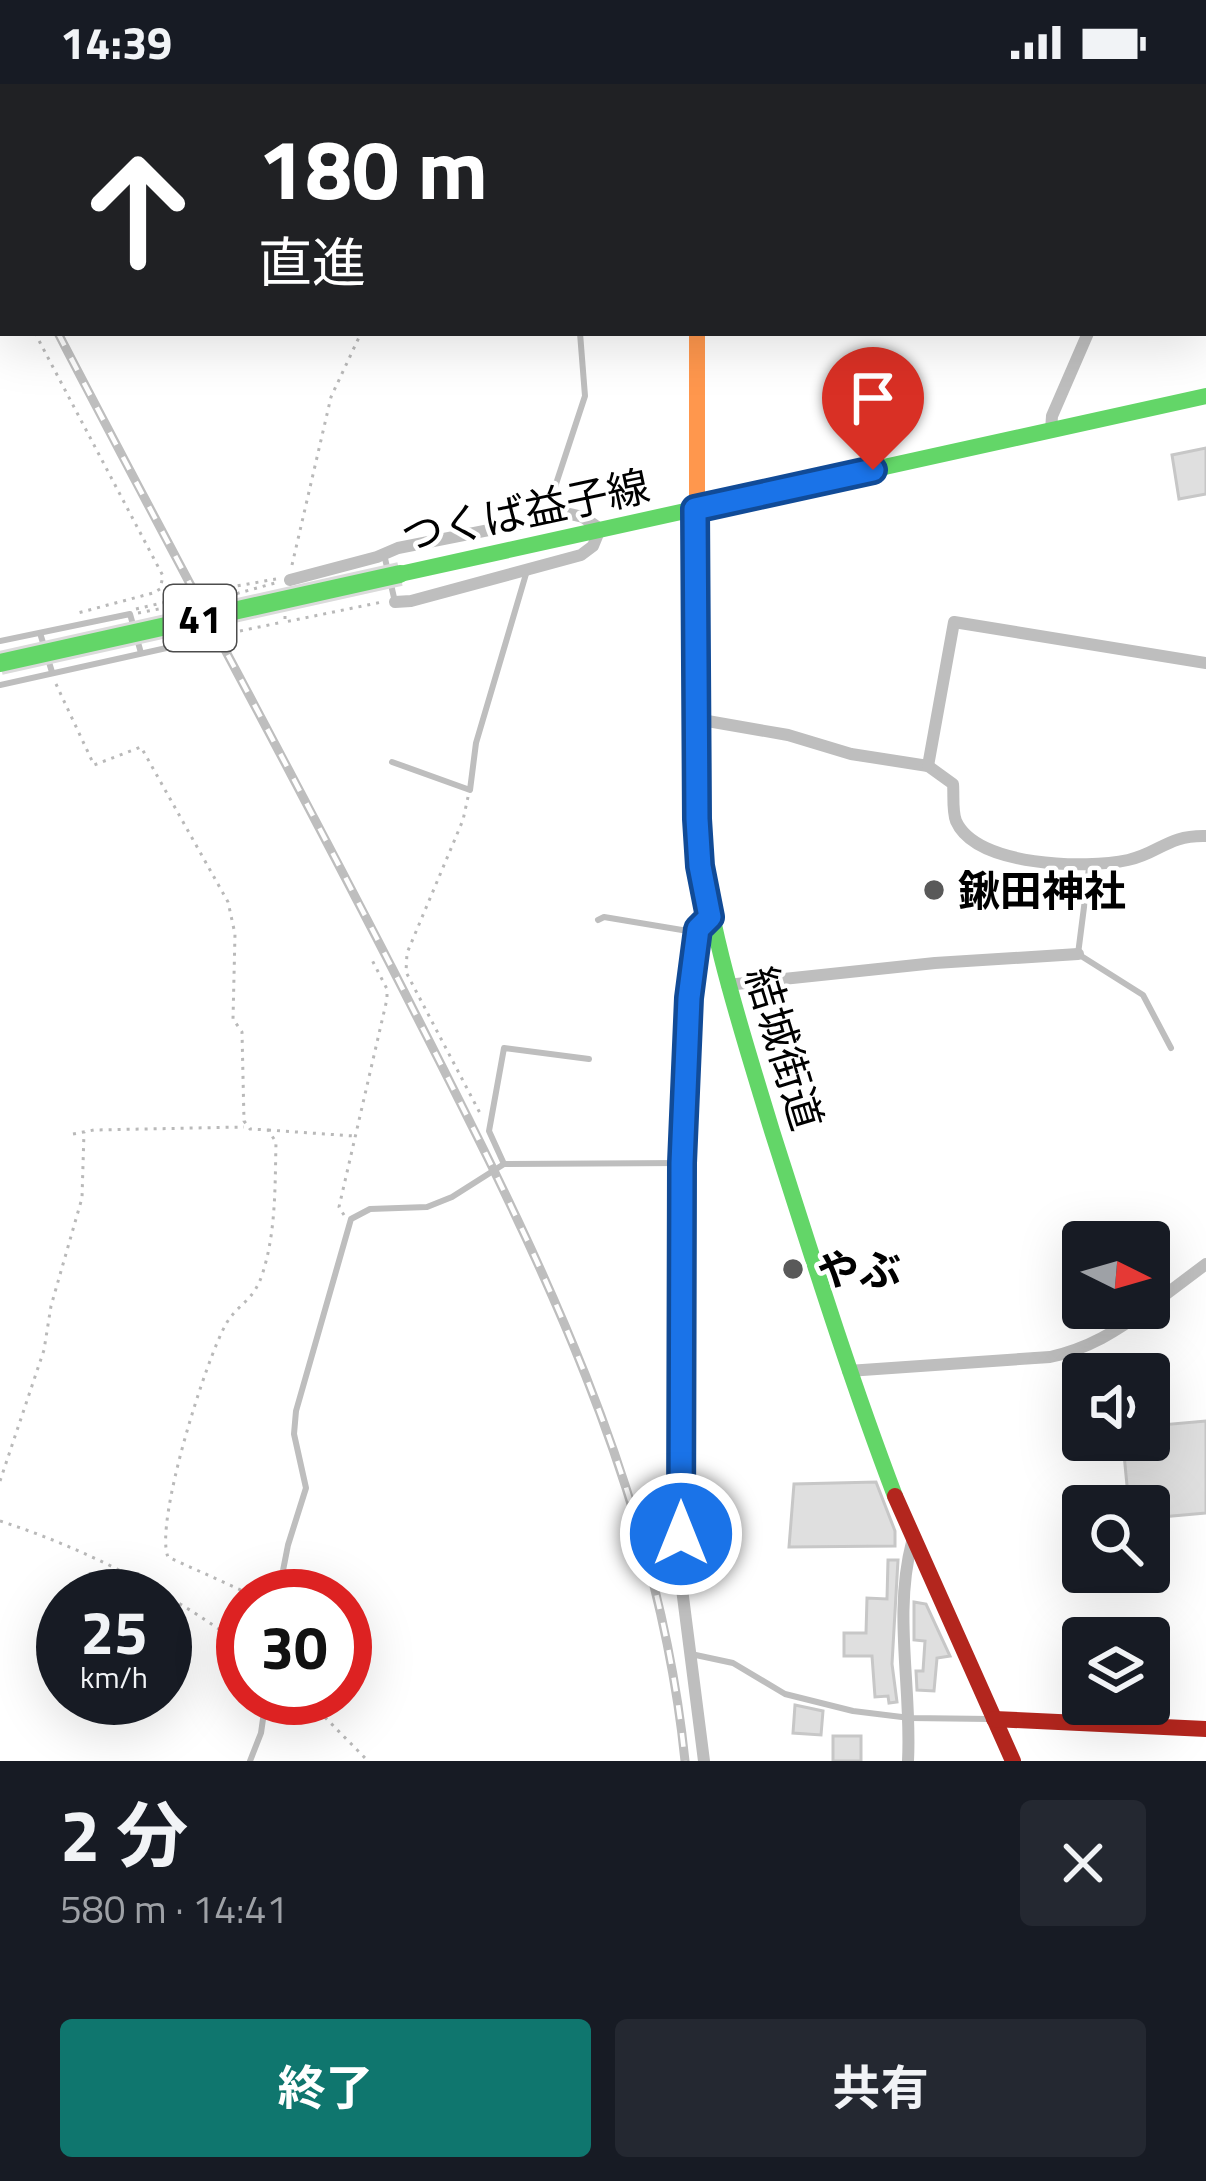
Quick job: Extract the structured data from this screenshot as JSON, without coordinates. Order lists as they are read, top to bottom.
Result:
{
  "streets": {
    "street": ["つくば益子線", "41", "結城街道"]
  },
  "crossings": [
    ["つくば益子線", "結城街道"]
  ],
  "places": ["鍬田神社", "やぶ"],
  "north": "right",
  "page": {
    "status": "14:39",
    "turn": ["180 m", "直進"],
    "speed": "25 km/h",
    "limit": "30",
    "heading": ["2 分", "580 m · 14:41"],
    "buttons": ["終了", "共有"]
  }
}
